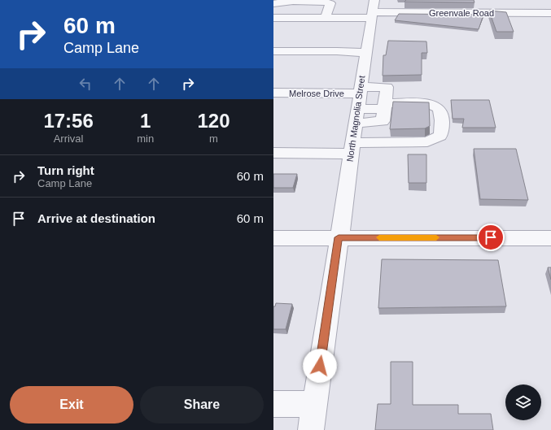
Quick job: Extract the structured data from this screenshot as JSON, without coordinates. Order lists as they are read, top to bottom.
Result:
{
  "streets": {
    "street": ["Greenvale Road", "Melrose Drive", "North Magnolia Street"]
  },
  "crossings": [
    ["Greenvale Road", "North Magnolia Street"],
    ["Melrose Drive", "North Magnolia Street"]
  ],
  "page": {
    "turn": ["60 m", "Camp Lane"],
    "eta": [
      "17:56",
      "Arrival",
      "1",
      "min",
      "120",
      "m"
    ],
    "list": [
      {
        "name": "Turn right",
        "note": "Camp Lane",
        "value": "60 m"
      },
      {
        "name": "Arrive at destination",
        "value": "60 m"
      }
    ],
    "buttons": ["Exit", "Share"]
  }
}
